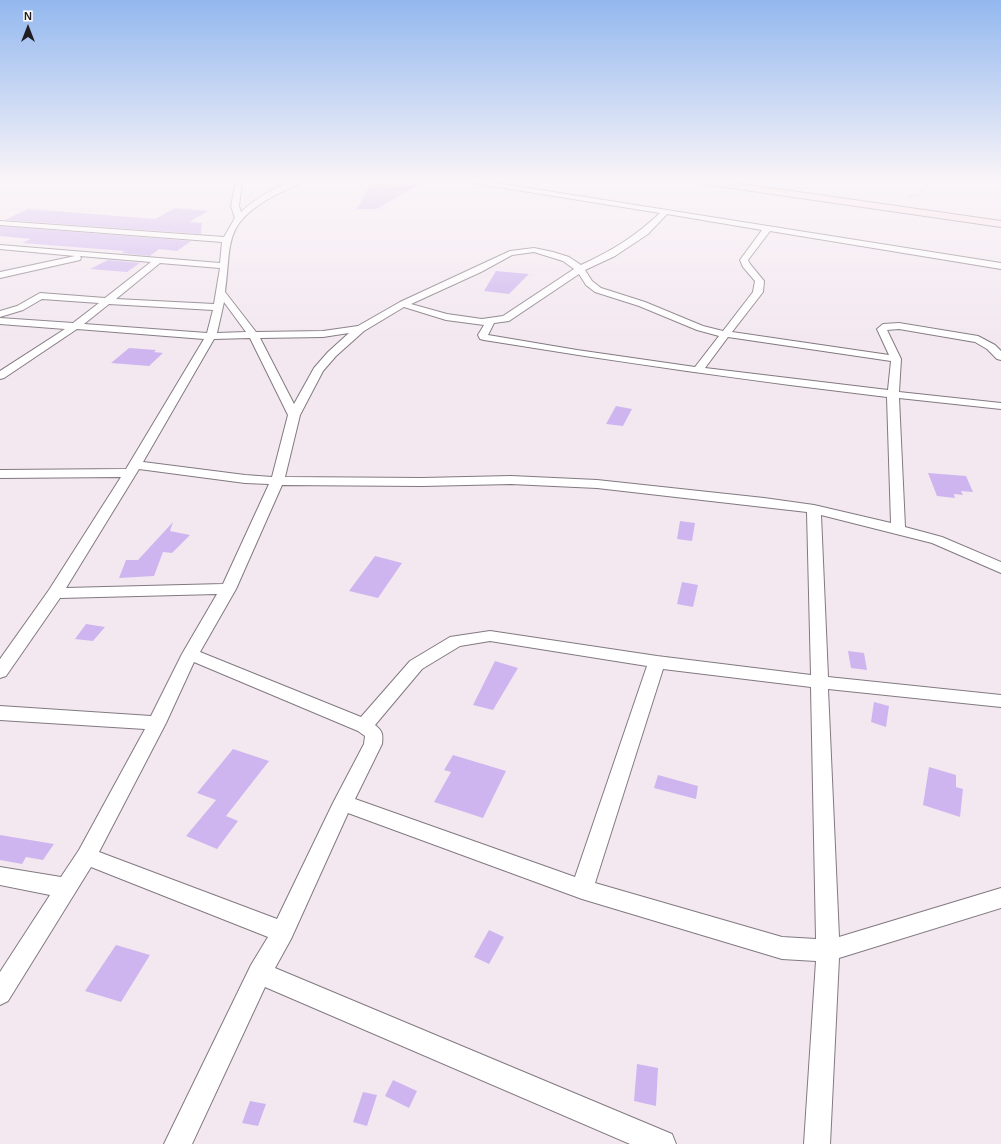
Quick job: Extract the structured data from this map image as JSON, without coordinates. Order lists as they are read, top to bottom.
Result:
{
  "north": "top"
}
